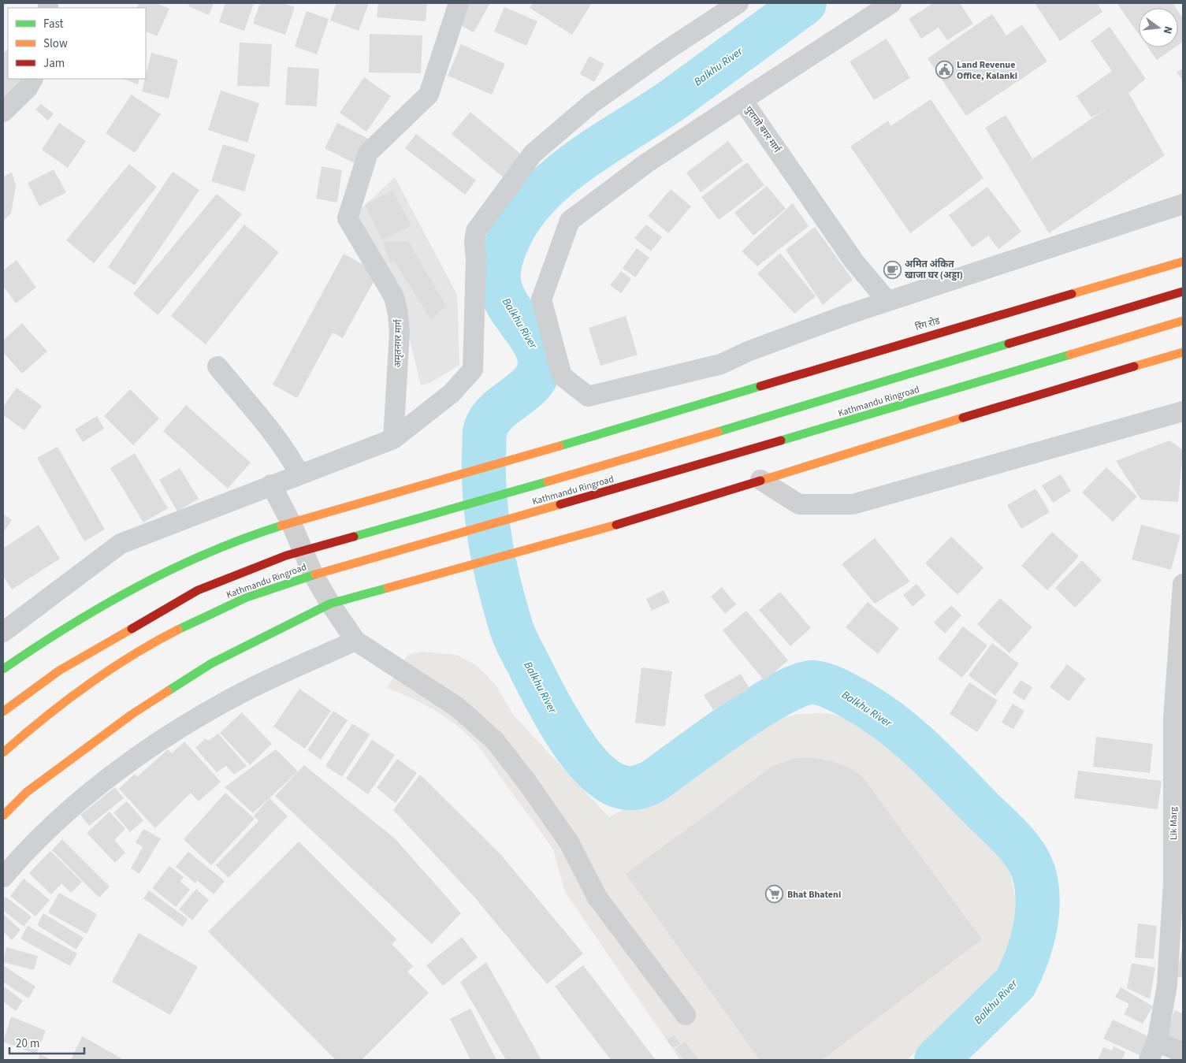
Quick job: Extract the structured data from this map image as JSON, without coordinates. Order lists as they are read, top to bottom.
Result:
{
  "streets": {
    "main road": ["रिंग रोड", "Kathmandu Ringroad"],
    "street": ["पुरानाो बगर मार्ग", "अमृतनगर मार्ग", "Lik Marg"]
  },
  "water": ["Balkhu River"],
  "places": {
    "public building": ["Land Revenue Office, Kalanki"],
    "cafe": ["अमित अंकित खाजा घर (अड्डा)"],
    "supermarket": ["Bhat Bhateni"]
  },
  "legend": ["Fast", "Slow", "Jam"],
  "scale_bar": "20 m",
  "north": "right"
}
